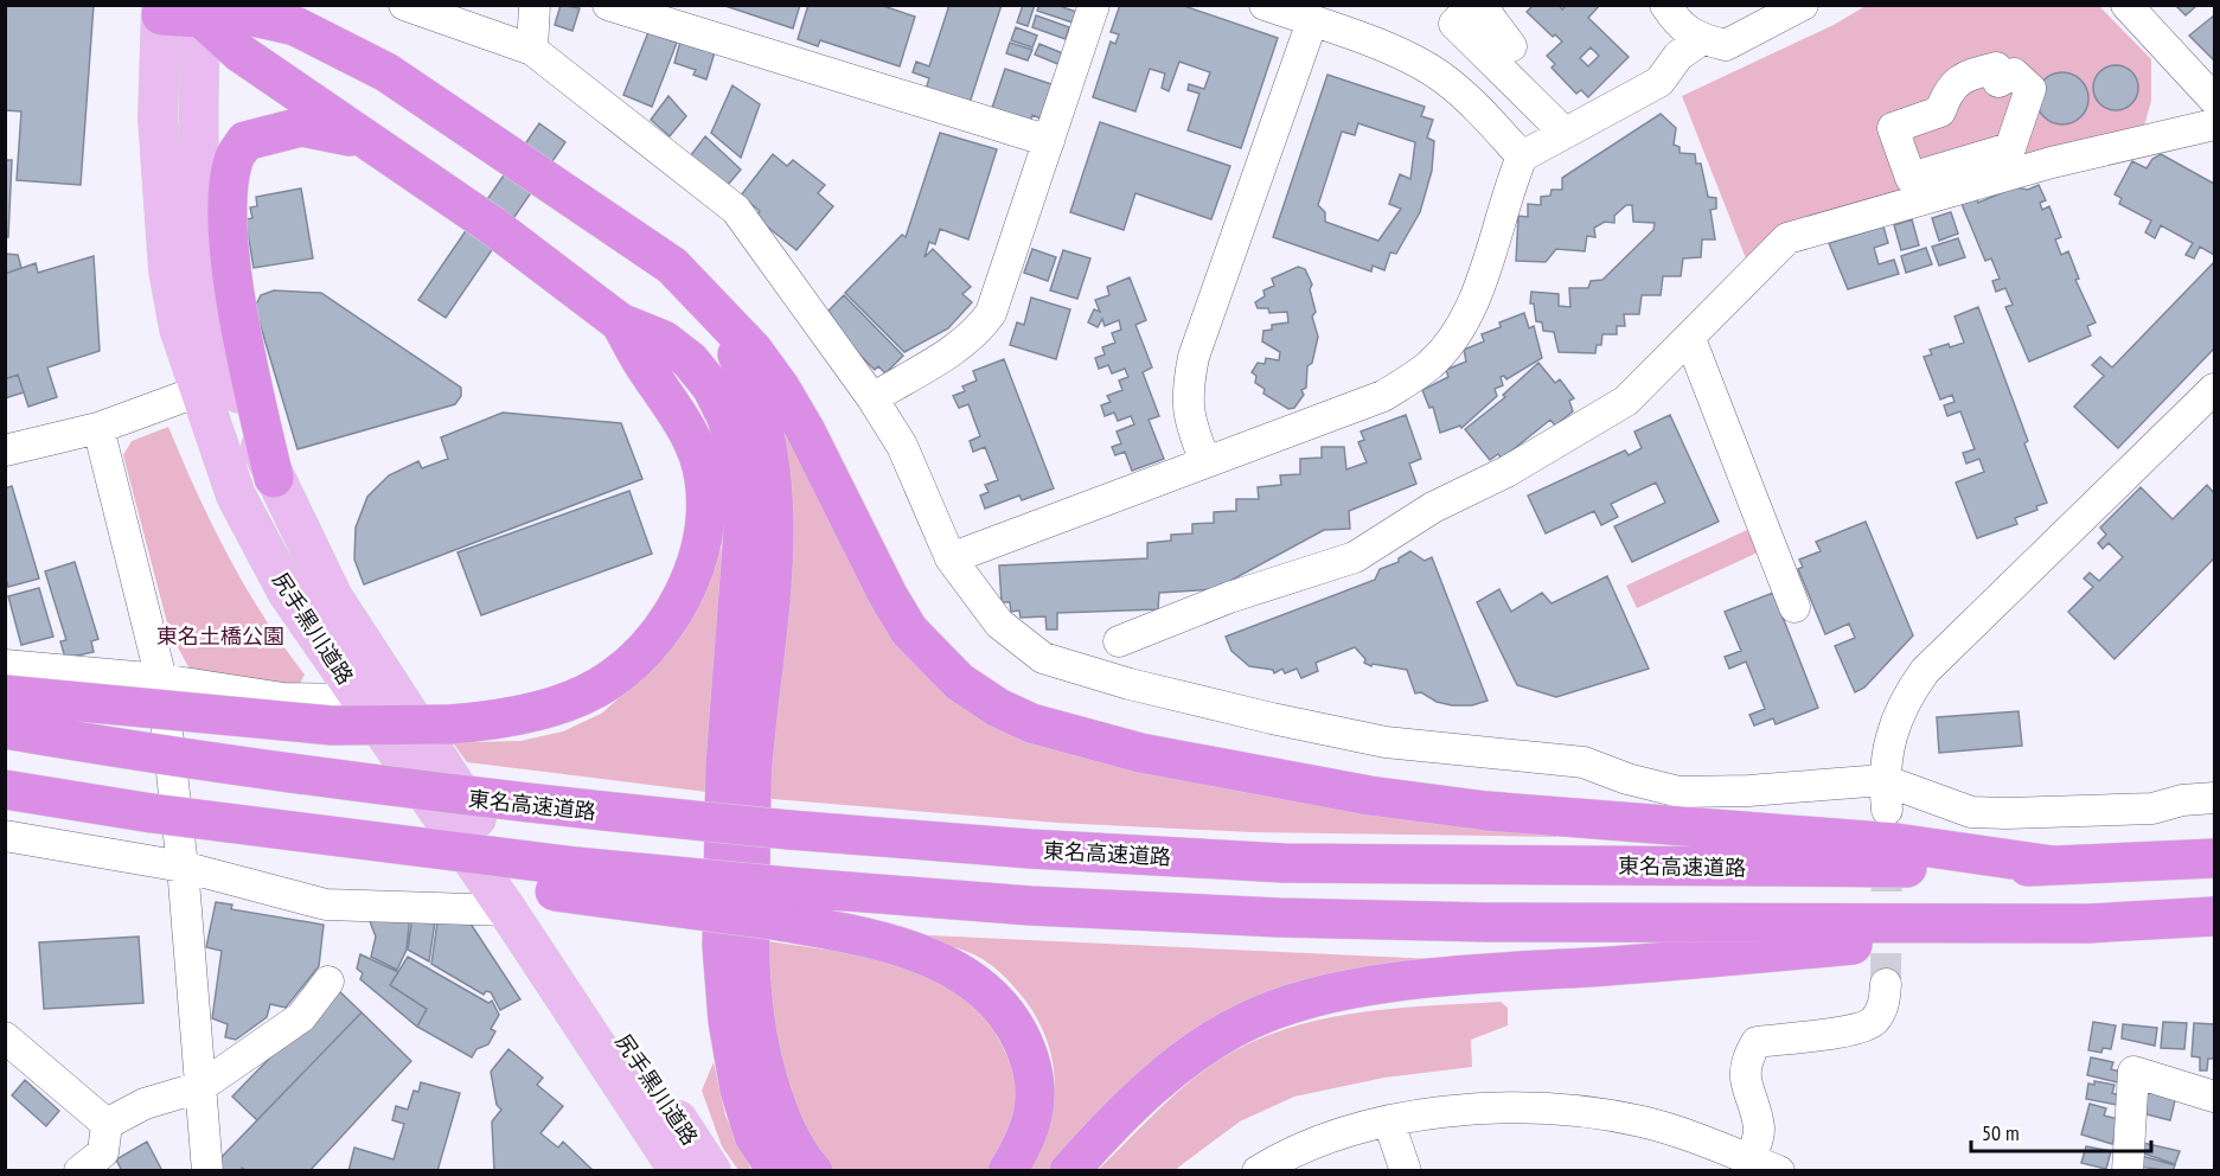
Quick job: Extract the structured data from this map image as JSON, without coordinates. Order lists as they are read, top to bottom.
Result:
{
  "streets": {
    "highway": ["東名高速道路"],
    "main road": ["尻手黒川道路"]
  },
  "parks": ["東名土橋公園"],
  "scale_bar": "50 m"
}
